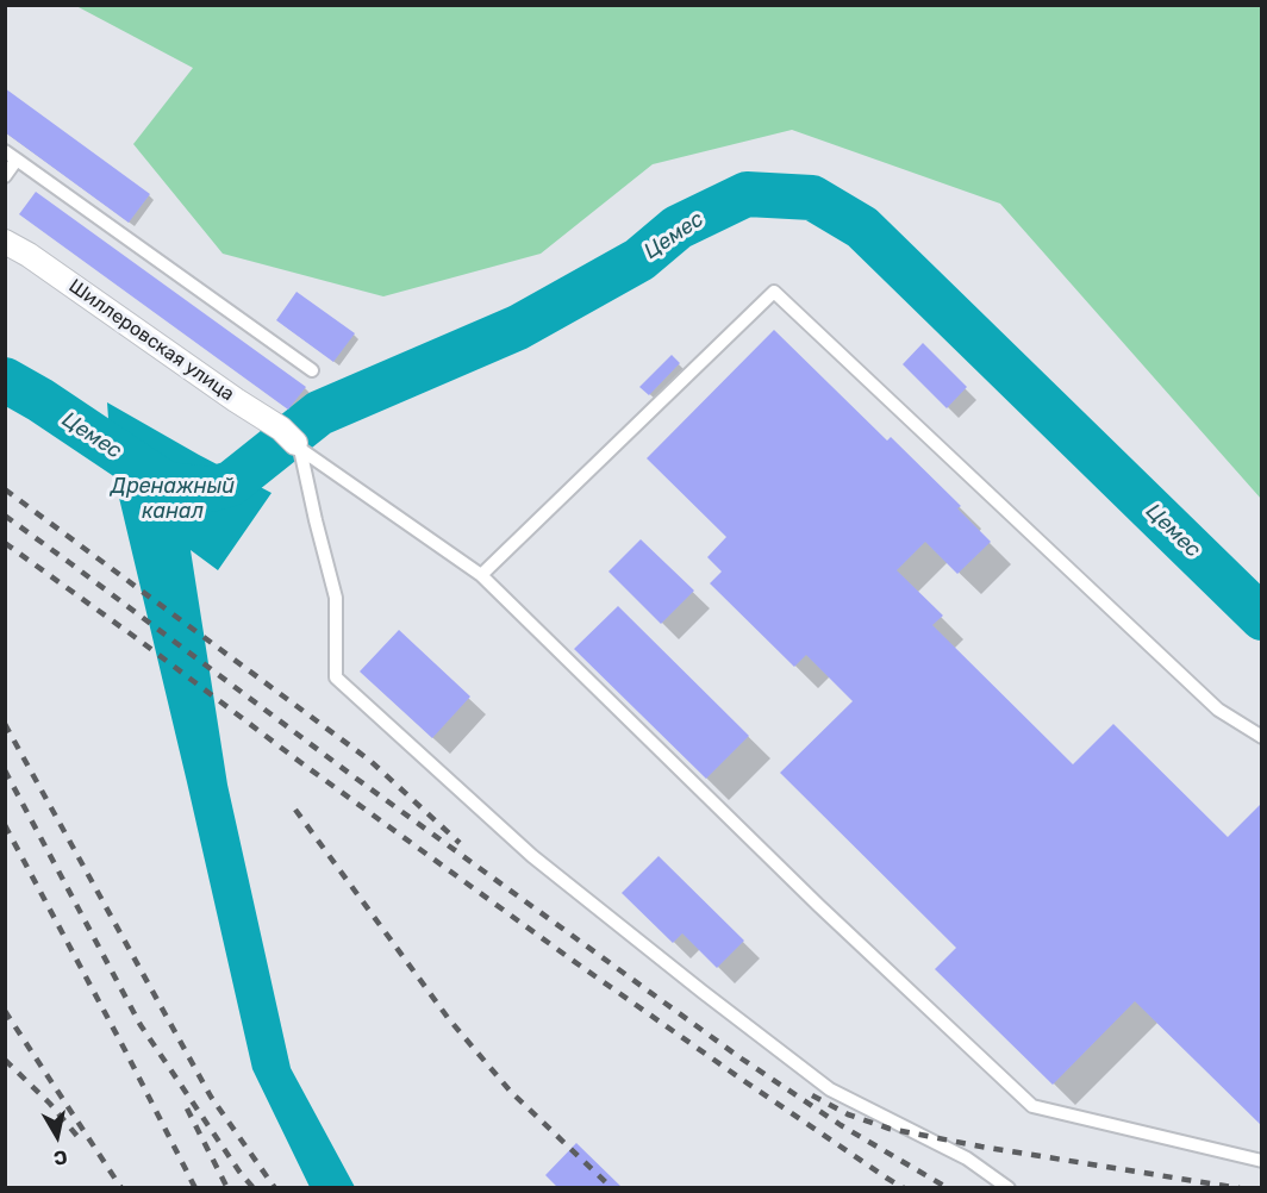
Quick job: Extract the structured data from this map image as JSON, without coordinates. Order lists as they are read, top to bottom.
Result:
{
  "streets": {
    "street": ["Шиллеровская улица"]
  },
  "water": ["Цемес", "Дренажный канал"],
  "north": "bottom"
}
